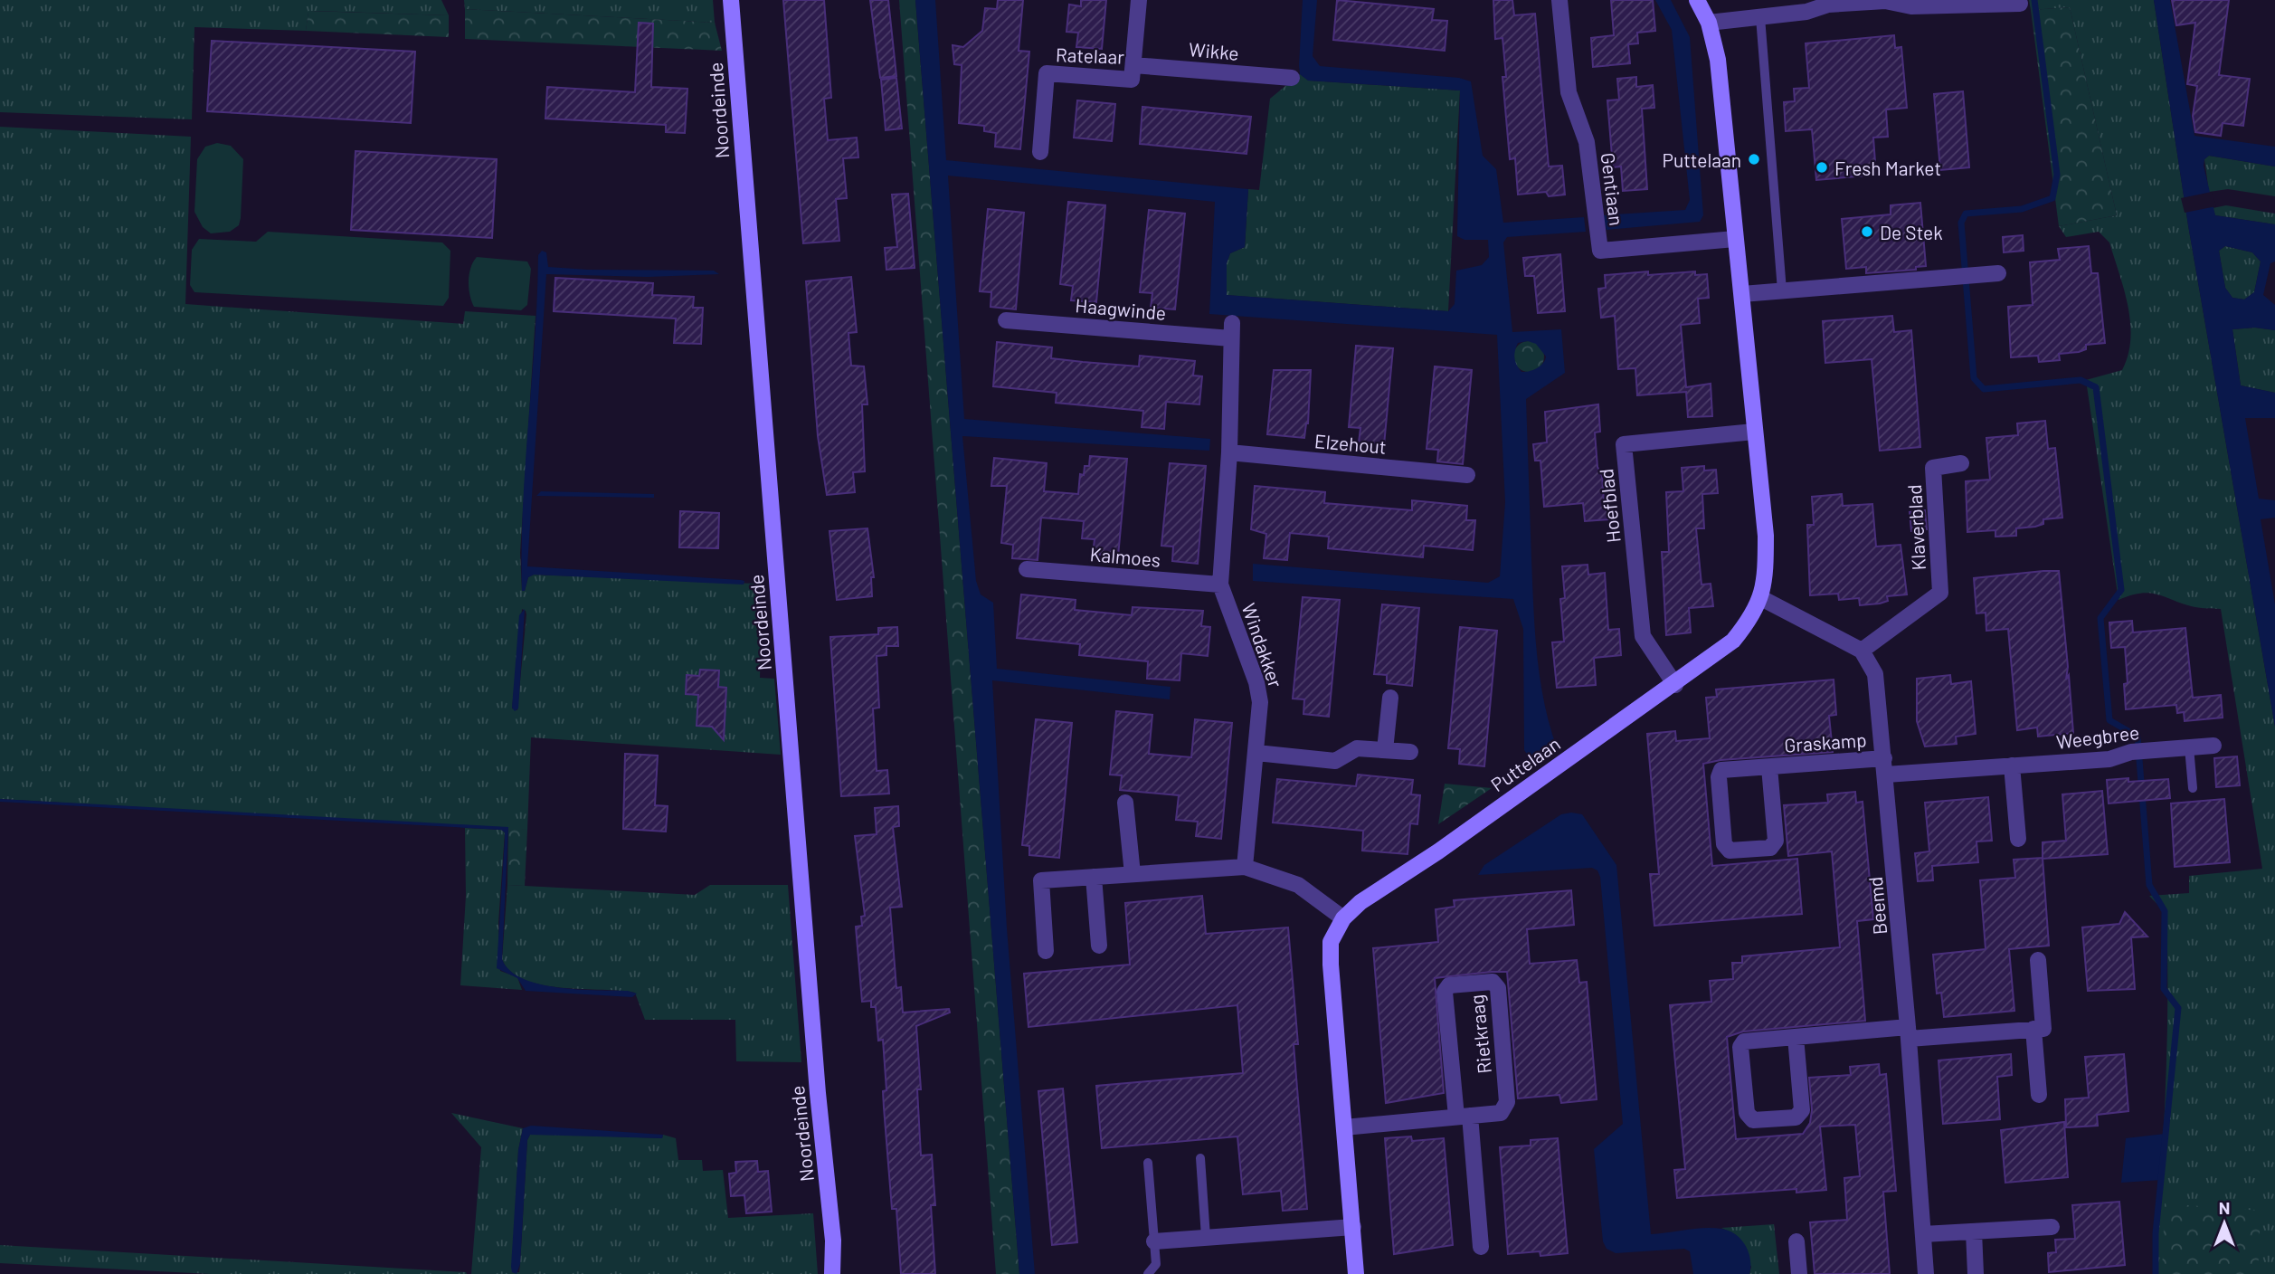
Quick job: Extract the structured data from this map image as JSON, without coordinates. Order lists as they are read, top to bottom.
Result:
{
  "streets": {
    "street": [
      "Wikke",
      "Ratelaar",
      "Noordeinde",
      "Gentiaan",
      "Haagwinde",
      "Elzehout",
      "Hoefblad",
      "Klaverblad",
      "Kalmoes",
      "Windakker",
      "Weegbree",
      "Graskamp",
      "Puttelaan",
      "Beemd",
      "Rietkraag"
    ]
  },
  "crossings": [
    ["Wikke", "Ratelaar"],
    ["Gentiaan", "Puttelaan"],
    ["Haagwinde", "Windakker"],
    ["Elzehout", "Windakker"],
    ["Hoefblad", "Puttelaan"],
    ["Klaverblad", "Beemd"],
    ["Kalmoes", "Windakker"],
    ["Weegbree", "Graskamp"],
    ["Weegbree", "Beemd"],
    ["Graskamp", "Beemd"],
    ["Puttelaan", "Rietkraag"]
  ],
  "places": ["Puttelaan", "Fresh Market", "De Stek"],
  "north": "top"
}
